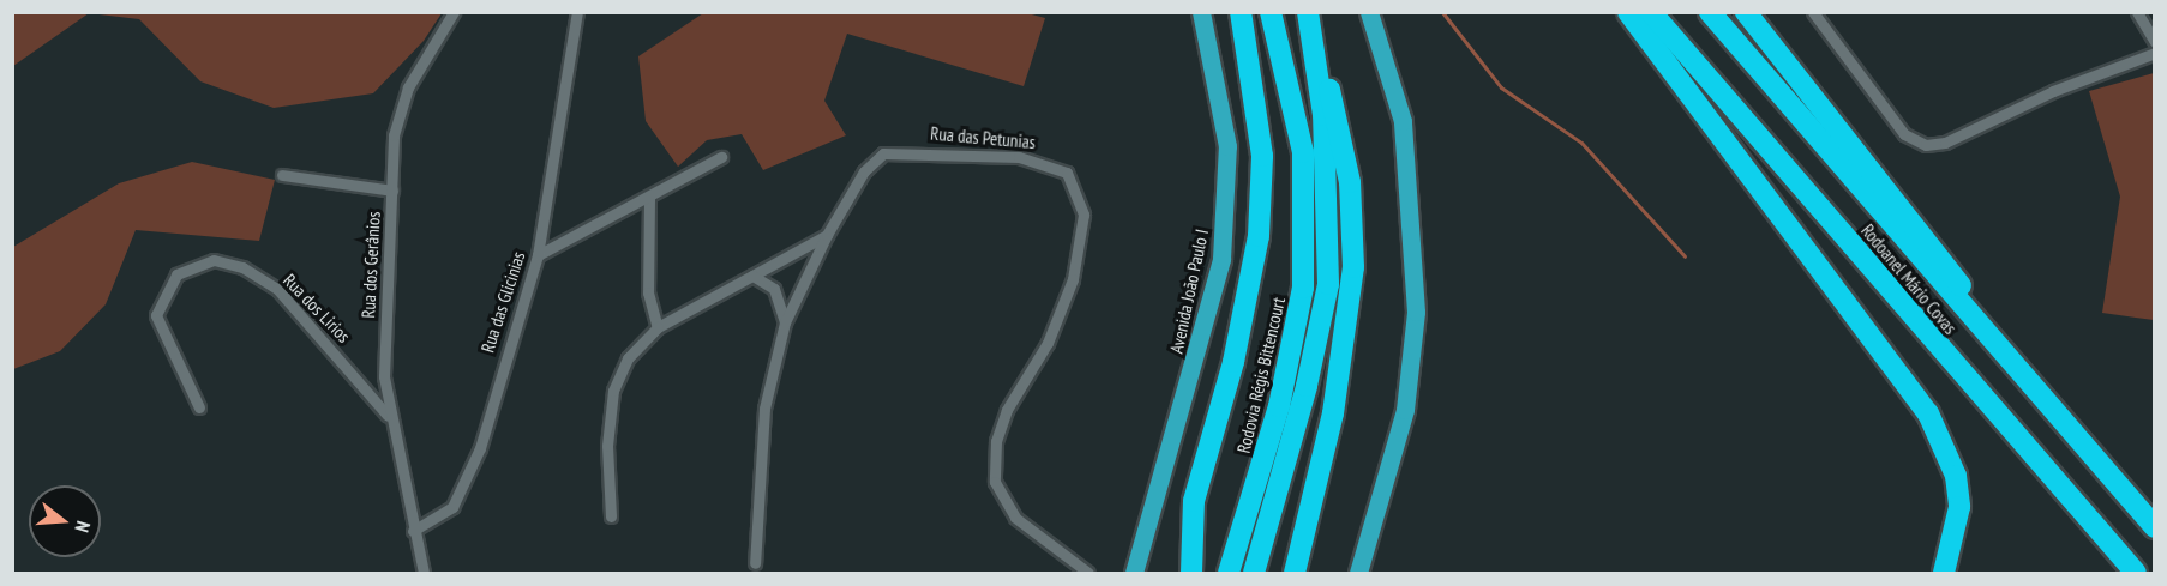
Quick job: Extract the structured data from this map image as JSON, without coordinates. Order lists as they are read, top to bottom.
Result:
{
  "streets": {
    "highway": ["Rodoanel Mário Covas", "Rodovia Régis Bittencourt"],
    "main road": ["Avenida João Paulo I"],
    "street": [
      "Rua das Petunias",
      "Rua dos Gerânios",
      "Rua das Glicinias",
      "Rua dos Lirios"
    ]
  },
  "crossings": [
    ["Rua dos Gerânios", "Rua das Glicinias"],
    ["Rua dos Gerânios", "Rua dos Lirios"]
  ],
  "north": "right"
}
